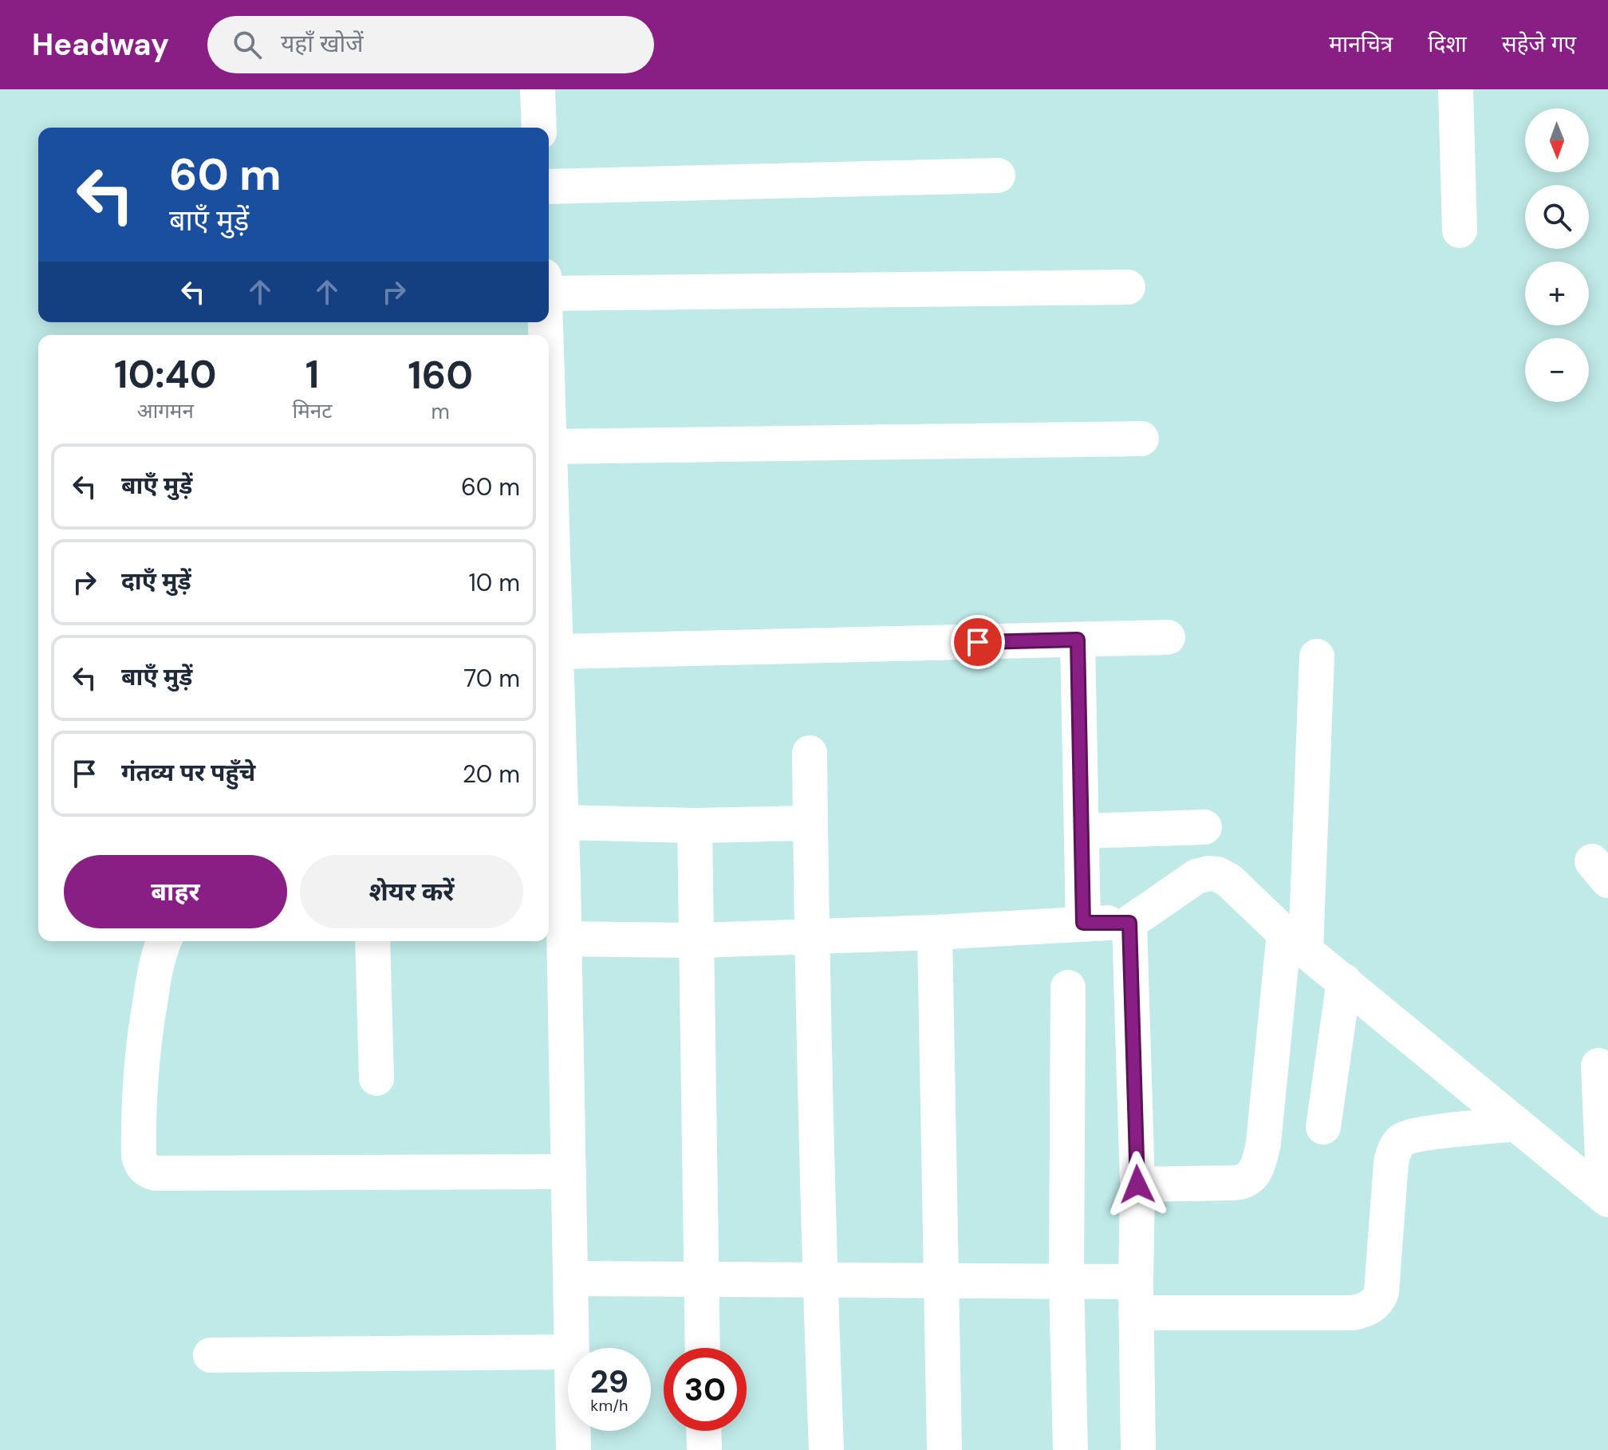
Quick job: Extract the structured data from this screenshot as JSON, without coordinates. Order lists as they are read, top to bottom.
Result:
{
  "north": "bottom",
  "page": {
    "header": "Headway",
    "search": "यहाँ खोजें",
    "nav": ["मानचित्र", "दिशा", "सहेजे गए"],
    "map_buttons": ["+", "−"],
    "turn": ["60 m", "बाएँ मुड़ें"],
    "eta": [
      "10:40",
      "आगमन",
      "1",
      "मिनट",
      "160",
      "m"
    ],
    "list": [
      {
        "name": "बाएँ मुड़ें",
        "value": "60 m"
      },
      {
        "name": "दाएँ मुड़ें",
        "value": "10 m"
      },
      {
        "name": "बाएँ मुड़ें",
        "value": "70 m"
      },
      {
        "name": "गंतव्य पर पहुँचे",
        "value": "20 m"
      }
    ],
    "buttons": ["बाहर", "शेयर करें"],
    "speed": "29 km/h",
    "limit": "30"
  }
}
